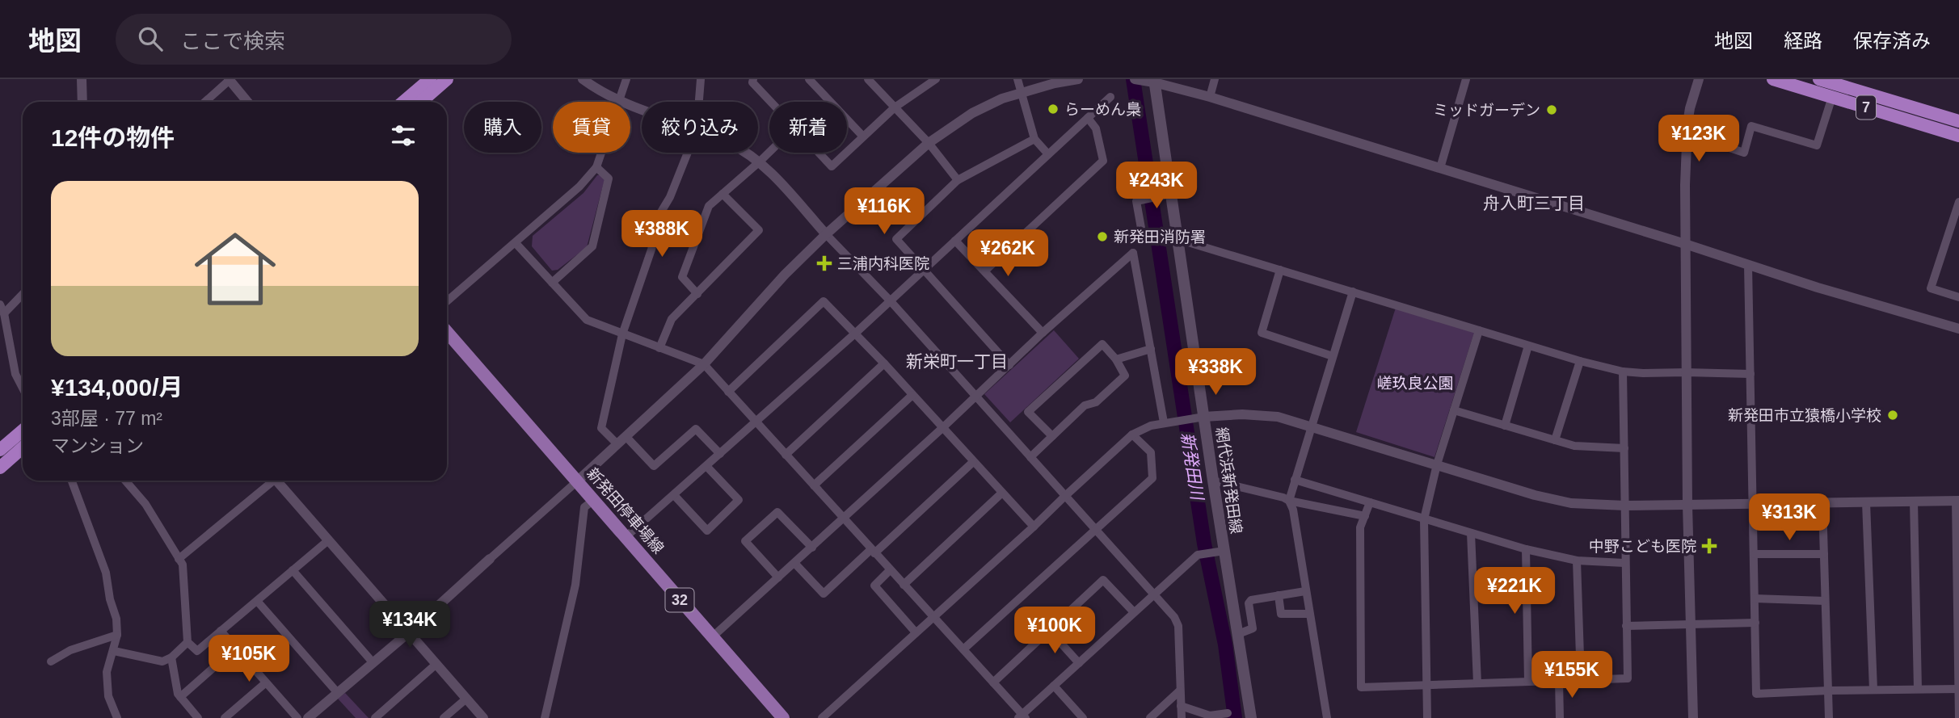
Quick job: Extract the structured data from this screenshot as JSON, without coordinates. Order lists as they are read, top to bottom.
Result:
{
  "streets": {
    "highway": ["7"],
    "main road": ["網代浜新発田線", "新発田停車場線", "32"]
  },
  "districts": ["舟入町三丁目", "新栄町一丁目"],
  "water": ["新発田川"],
  "parks": ["嵯玖良公園"],
  "places": {
    "other": [
      "らーめん梟",
      "ミッドガーデン",
      "新発田消防署",
      "新発田市立猿橋小学校"
    ],
    "health": ["三浦内科医院", "中野こども医院"]
  },
  "page": {
    "header": "地図",
    "search": "ここで検索",
    "nav": ["地図", "経路", "保存済み"],
    "chip": [
      "購入",
      "賃貸",
      "絞り込み",
      "新着"
    ],
    "heading": "12件の物件",
    "price": [
      "¥123K",
      "¥243K",
      "¥116K",
      "¥388K",
      "¥262K",
      "¥338K",
      "¥313K",
      "¥221K",
      "¥134K",
      "¥100K",
      "¥105K",
      "¥155K"
    ],
    "list": [
      {
        "name": "¥134,000/月",
        "note": "3部屋 · 77 m² · マンション"
      }
    ]
  }
}
